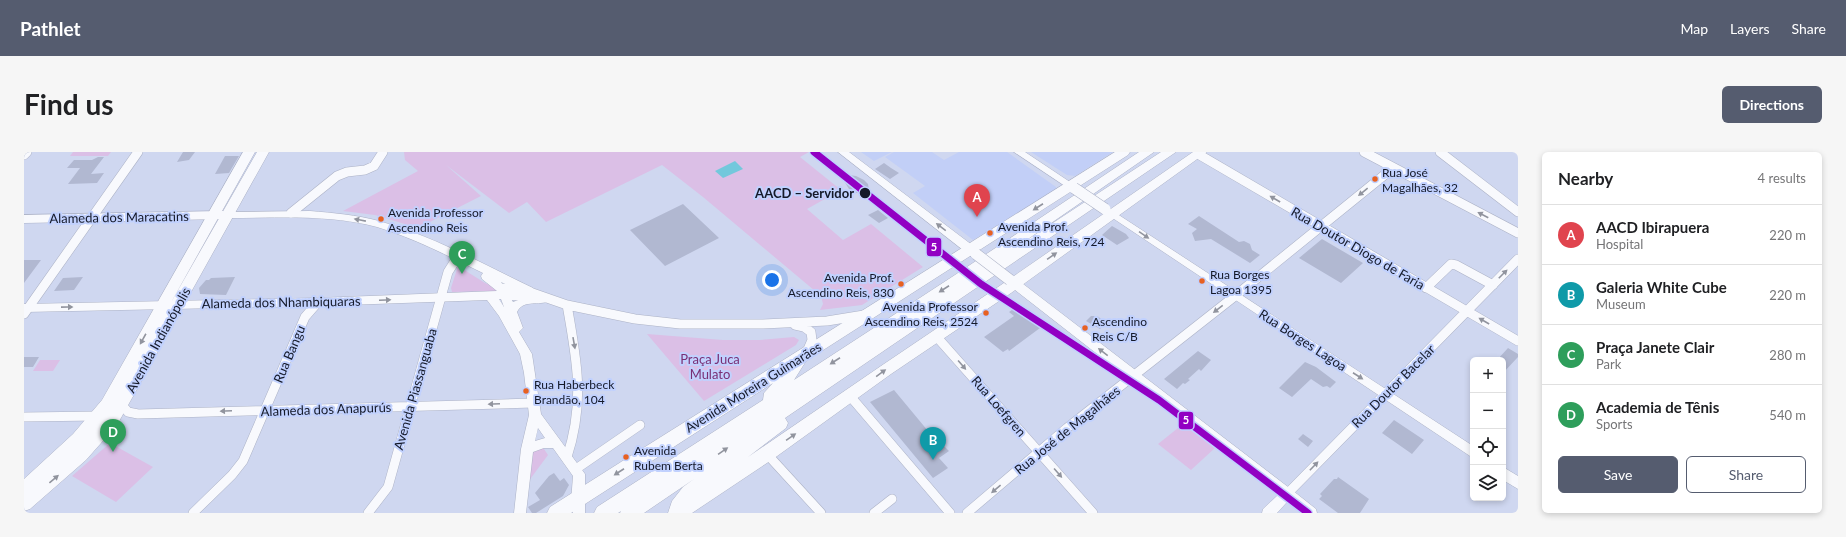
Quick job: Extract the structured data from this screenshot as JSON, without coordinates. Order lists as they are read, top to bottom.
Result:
{
  "streets": {
    "highway": ["Avenida Moreira Guimarães"],
    "main road": ["Alameda dos Maracatins", "Avenida Indianópolis"],
    "street": [
      "Rua Doutor Diogo de Faria",
      "Alameda dos Nhambiquaras",
      "Rua Borges Lagoa",
      "Rua Bangu",
      "Rua Doutor Bacelar",
      "Avenida Piassanguaba",
      "Rua Loefgren",
      "Alameda dos Anapurús",
      "Rua José de Magalhães"
    ]
  },
  "crossings": [
    ["Alameda dos Maracatins", "Avenida Indianópolis"],
    ["Rua Doutor Diogo de Faria", "Rua Doutor Bacelar"],
    ["Rua Doutor Diogo de Faria", "Rua José de Magalhães"],
    ["Alameda dos Nhambiquaras", "Avenida Indianópolis"],
    ["Alameda dos Nhambiquaras", "Rua Bangu"],
    ["Alameda dos Nhambiquaras", "Avenida Piassanguaba"],
    ["Avenida Indianópolis", "Alameda dos Anapurús"],
    ["Rua Borges Lagoa", "Rua Doutor Bacelar"],
    ["Rua Borges Lagoa", "Rua José de Magalhães"],
    ["Rua Bangu", "Alameda dos Anapurús"],
    ["Avenida Piassanguaba", "Alameda dos Anapurús"],
    ["Rua Loefgren", "Rua José de Magalhães"]
  ],
  "one_way": [
    "Rua Doutor Diogo de Faria",
    "Rua Borges Lagoa",
    "Rua Doutor Bacelar",
    "Rua Loefgren",
    "Alameda dos Anapurús",
    "Rua José de Magalhães"
  ],
  "parks": ["Praça Juca Mulato"],
  "places": [
    "Rua José Magalhães, 32",
    "AACD – Servidor",
    "Avenida Professor Ascendino Reis",
    "Avenida Prof. Ascendino Reis, 724",
    "Rua Borges Lagoa 1395",
    "Avenida Prof. Ascendino Reis, 830",
    "Avenida Professor Ascendino Reis, 2524",
    "Ascendino Reis C/B",
    "Rua Haberbeck Brandão, 104",
    "Avenida Rubem Berta"
  ],
  "lines": ["transit line 5"],
  "page": {
    "header": "Pathlet",
    "nav": ["Map", "Layers", "Share"],
    "buttons": [
      "Directions",
      ["Save", "Share"]
    ],
    "title": "Find us",
    "heading": ["Nearby", "4 results"],
    "pins": [
      "A",
      "C",
      "D",
      "B"
    ],
    "list": [
      {
        "mark": "A",
        "name": "AACD Ibirapuera",
        "note": "Hospital",
        "value": "220 m"
      },
      {
        "mark": "B",
        "name": "Galeria White Cube",
        "note": "Museum",
        "value": "220 m"
      },
      {
        "mark": "C",
        "name": "Praça Janete Clair",
        "note": "Park",
        "value": "280 m"
      },
      {
        "mark": "D",
        "name": "Academia de Tênis",
        "note": "Sports",
        "value": "540 m"
      }
    ],
    "map_buttons": ["+", "−"]
  }
}
